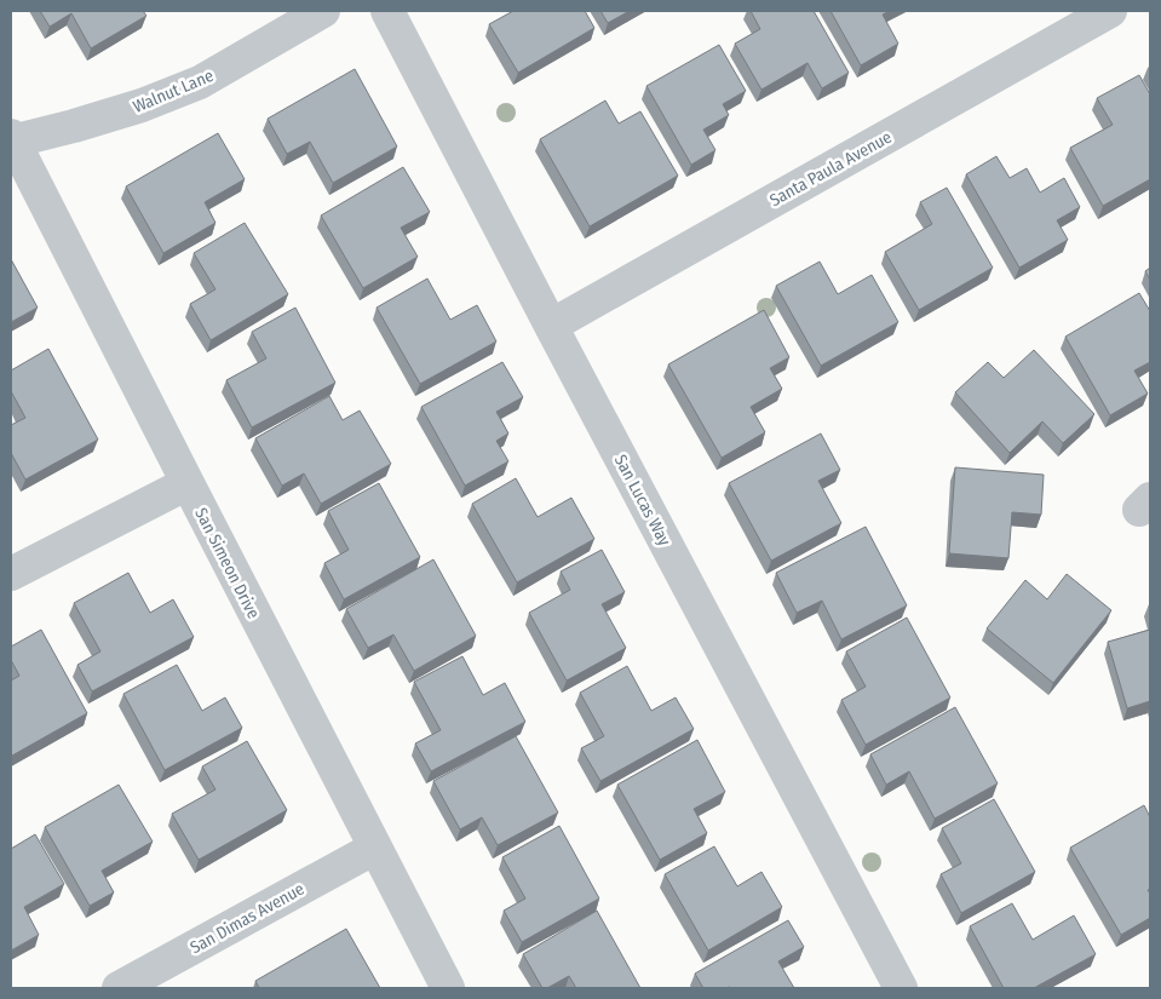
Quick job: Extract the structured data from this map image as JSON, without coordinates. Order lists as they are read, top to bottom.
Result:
{
  "streets": {
    "street": [
      "Walnut Lane",
      "Santa Paula Avenue",
      "San Lucas Way",
      "San Simeon Drive",
      "San Dimas Avenue"
    ]
  },
  "crossings": [
    ["Walnut Lane", "San Simeon Drive"],
    ["Santa Paula Avenue", "San Lucas Way"],
    ["San Simeon Drive", "San Dimas Avenue"]
  ]
}
